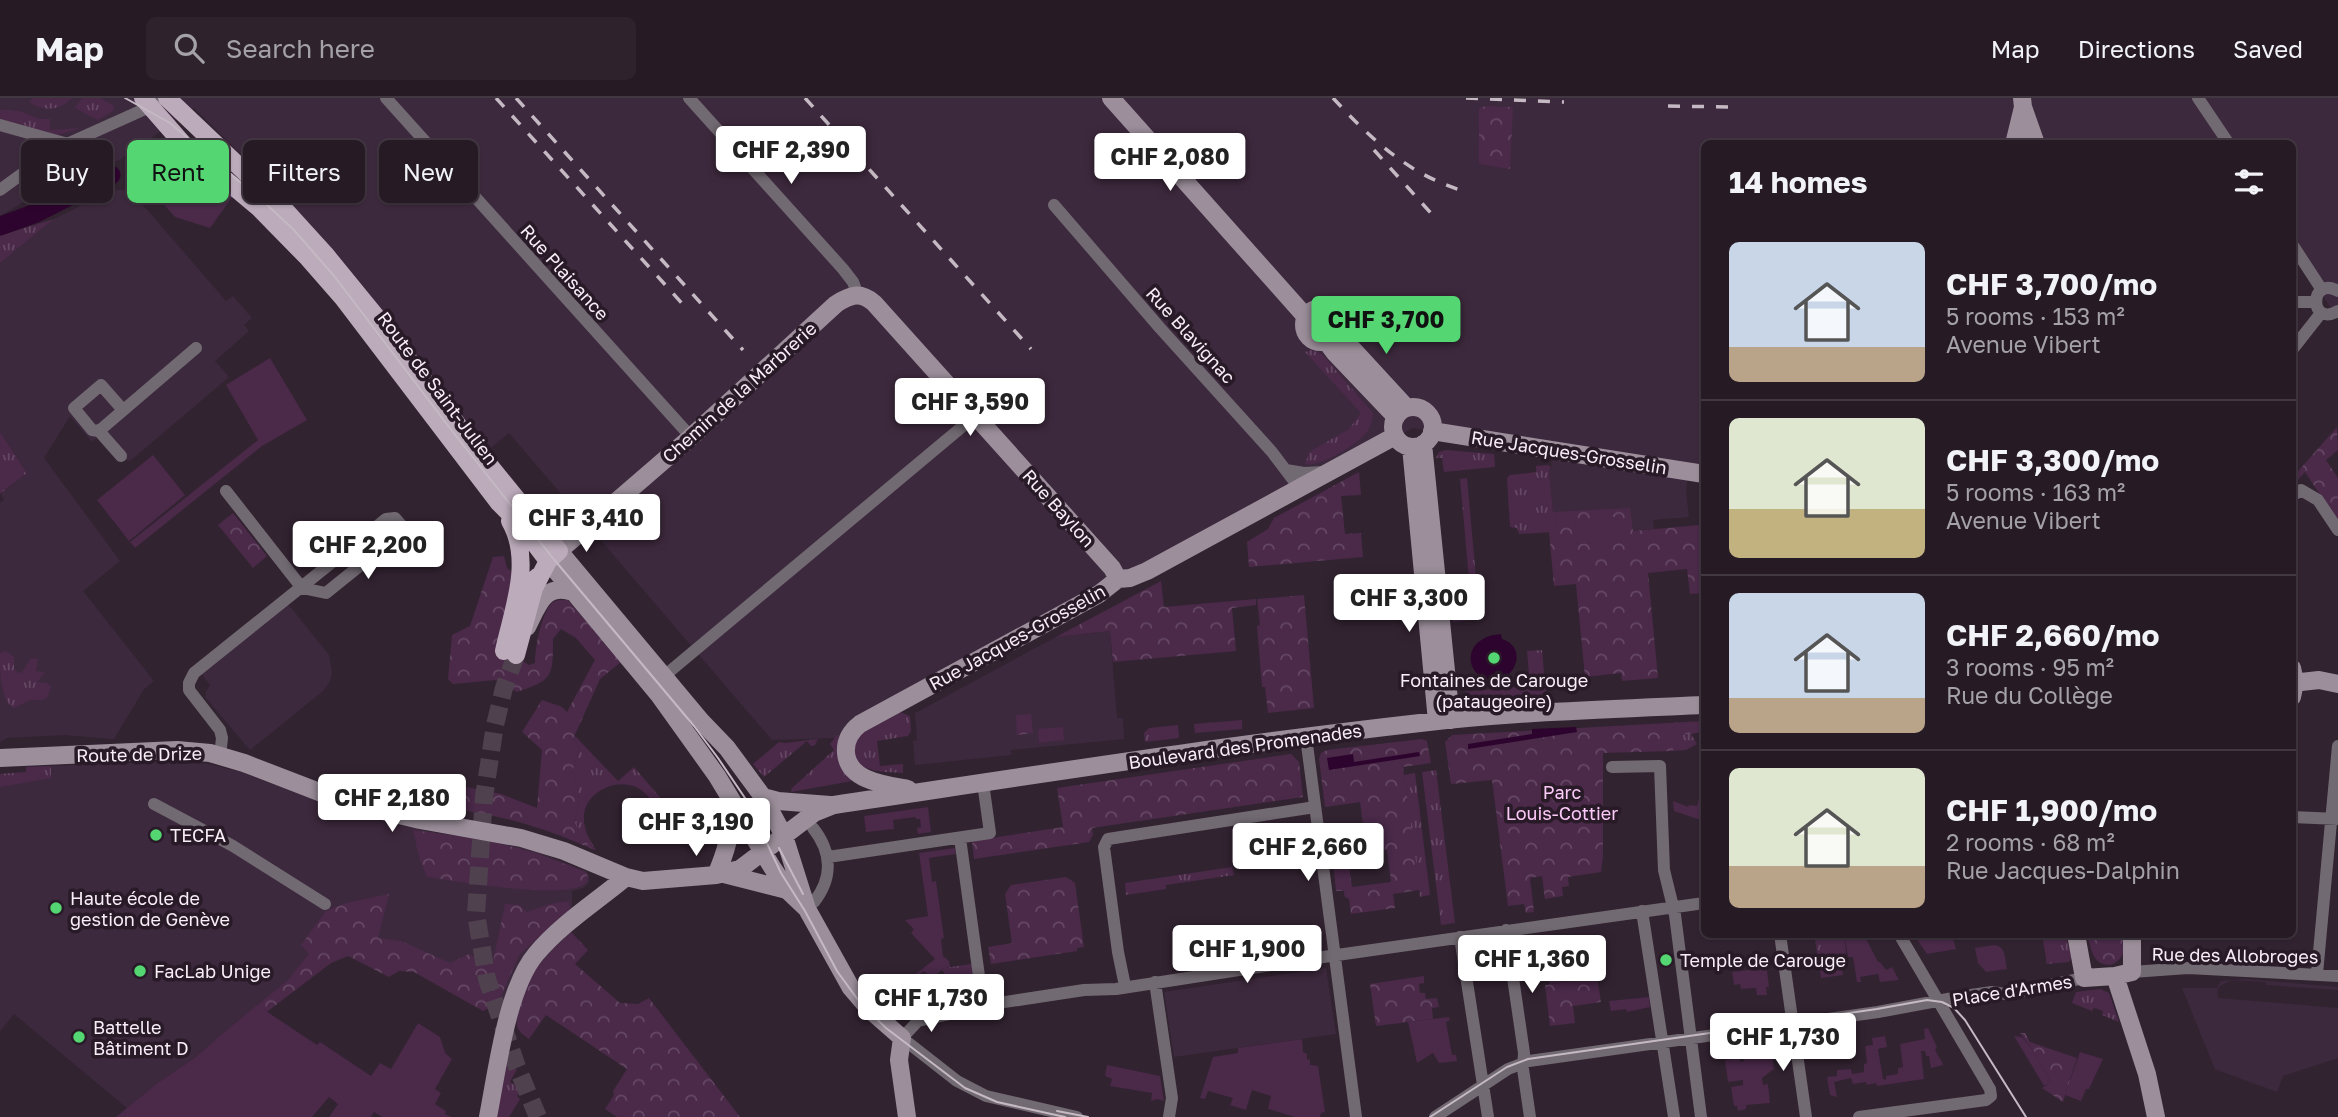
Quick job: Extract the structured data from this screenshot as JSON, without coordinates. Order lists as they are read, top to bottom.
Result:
{
  "streets": {
    "main road": [
      "Route de Saint-Julien",
      "Chemin de la Marbrerie",
      "Rue Jacques-Grosselin",
      "Rue Baylon",
      "Boulevard des Promenades",
      "Route de Drize",
      "Place d'Armes"
    ],
    "street": ["Rue Plaisance", "Rue Blavignac", "Rue des Allobroges"]
  },
  "crossings": [
    ["Rue Plaisance", "Chemin de la Marbrerie"],
    ["Rue Blavignac", "Rue Jacques-Grosselin"],
    ["Route de Saint-Julien", "Chemin de la Marbrerie"],
    ["Route de Saint-Julien", "Boulevard des Promenades"],
    ["Chemin de la Marbrerie", "Rue Baylon"],
    ["Rue Jacques-Grosselin", "Rue Baylon"],
    ["Rue Jacques-Grosselin", "Boulevard des Promenades"],
    ["Boulevard des Promenades", "Route de Drize"],
    ["Rue des Allobroges", "Place d'Armes"]
  ],
  "parks": ["Parc Louis-Cottier"],
  "places": [
    "Fontaines de Carouge (pataugeoire)",
    "TECFA",
    "Haute école de gestion de Genève",
    "Temple de Carouge",
    "FacLab Unige",
    "Battelle Bâtiment D"
  ],
  "page": {
    "header": "Map",
    "search": "Search here",
    "nav": ["Map", "Directions", "Saved"],
    "price": [
      "CHF 2,390",
      "CHF 2,080",
      "CHF 3,700",
      "CHF 3,590",
      "CHF 3,410",
      "CHF 2,200",
      "CHF 3,300",
      "CHF 2,180",
      "CHF 3,190",
      "CHF 2,660",
      "CHF 1,900",
      "CHF 1,360",
      "CHF 1,730",
      "CHF 1,730"
    ],
    "chip": [
      "Buy",
      "Rent",
      "Filters",
      "New"
    ],
    "heading": "14 homes",
    "list": [
      {
        "name": "CHF 3,700/mo",
        "note": "5 rooms · 153 m² · Avenue Vibert"
      },
      {
        "name": "CHF 3,300/mo",
        "note": "5 rooms · 163 m² · Avenue Vibert"
      },
      {
        "name": "CHF 2,660/mo",
        "note": "3 rooms · 95 m² · Rue du Collège"
      },
      {
        "name": "CHF 1,900/mo",
        "note": "2 rooms · 68 m² · Rue Jacques-Dalphin"
      }
    ]
  }
}
